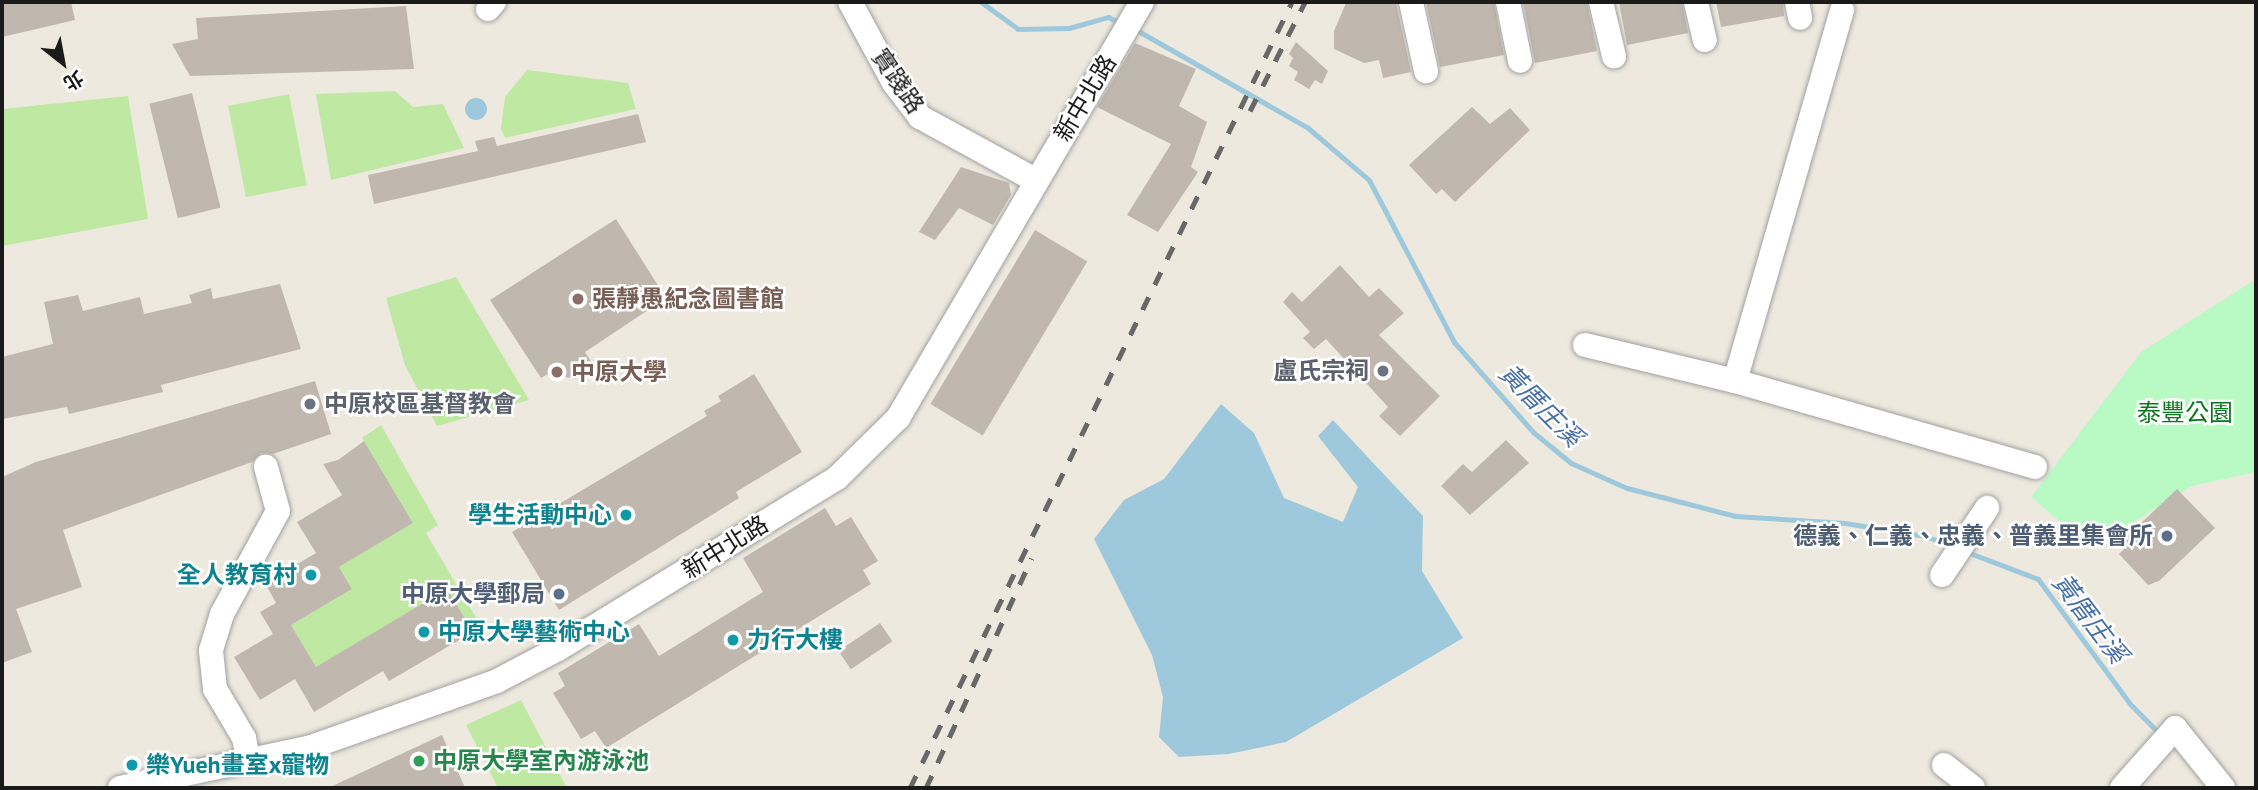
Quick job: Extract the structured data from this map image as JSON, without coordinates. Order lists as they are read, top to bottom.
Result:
{
  "streets": {
    "street": ["實踐路", "新中北路"]
  },
  "crossings": [
    ["實踐路", "新中北路"]
  ],
  "water": ["黃厝庄溪"],
  "parks": ["泰豐公園"],
  "places": [
    "張靜愚紀念圖書館",
    "盧氏宗祠",
    "中原大學",
    "中原校區基督教會",
    "學生活動中心",
    "德義、仁義、忠義、普義里集會所",
    "全人教育村",
    "中原大學郵局",
    "中原大學藝術中心",
    "力行大樓",
    "中原大學室內游泳池",
    "樂Yueh畫室x寵物"
  ],
  "north": "bottom right"
}
